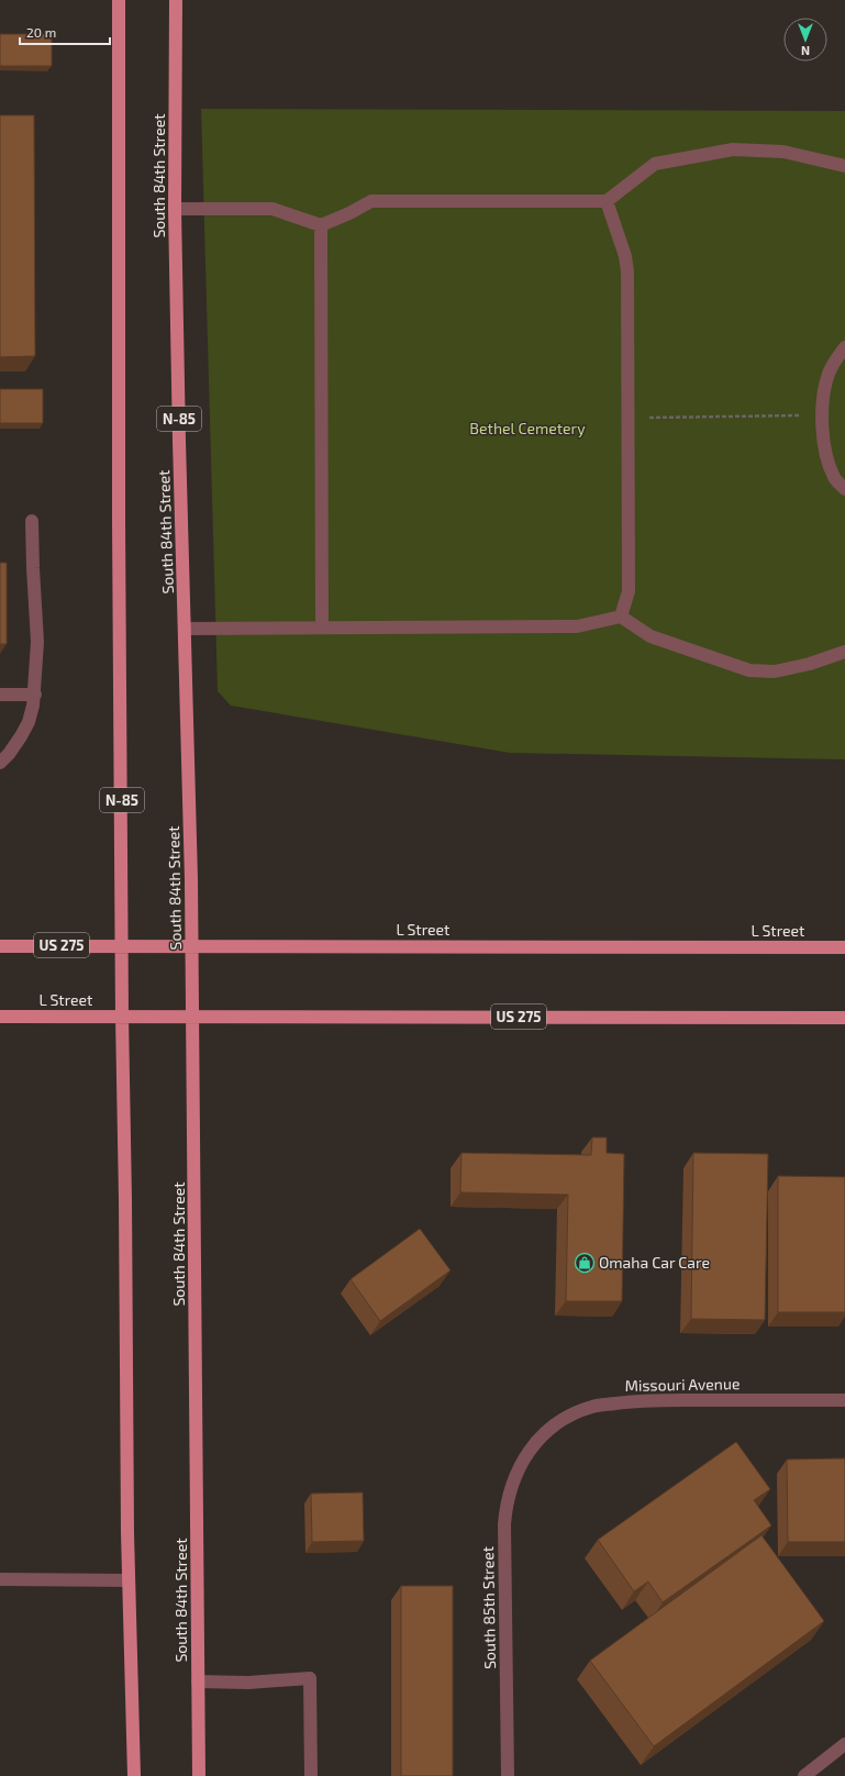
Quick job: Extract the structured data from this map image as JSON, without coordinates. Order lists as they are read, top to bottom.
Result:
{
  "streets": {
    "main road": [
      "South 84th Street",
      "N-85",
      "L Street",
      "US 275"
    ],
    "street": ["Missouri Avenue", "South 85th Street"]
  },
  "crossings": [
    ["South 84th Street", "L Street"],
    ["N-85", "L Street"],
    ["Missouri Avenue", "South 85th Street"]
  ],
  "parks": ["Bethel Cemetery"],
  "places": {
    "shop": ["Omaha Car Care"]
  },
  "scale_bar": "20 m",
  "north": "bottom"
}
